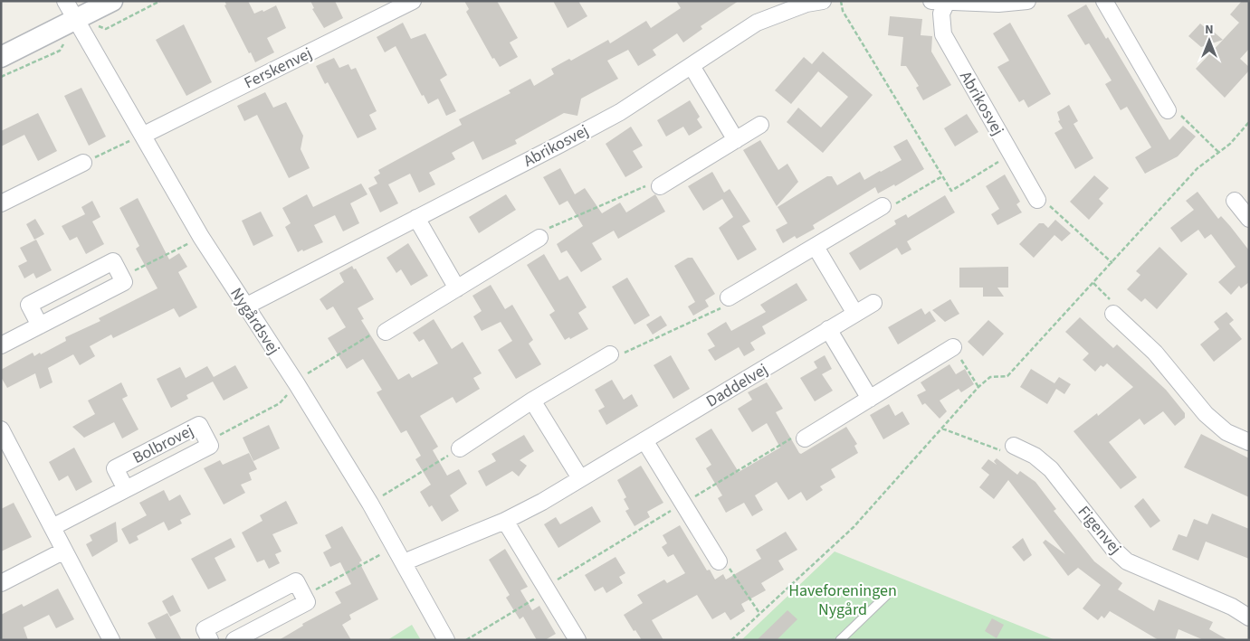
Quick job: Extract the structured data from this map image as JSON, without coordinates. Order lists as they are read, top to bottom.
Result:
{
  "streets": {
    "street": [
      "Ferskenvej",
      "Abrikosvej",
      "Nygårdsvej",
      "Daddelvej",
      "Bolbrovej",
      "Figenvej"
    ]
  },
  "crossings": [
    ["Ferskenvej", "Nygårdsvej"],
    ["Abrikosvej", "Nygårdsvej"],
    ["Nygårdsvej", "Daddelvej"]
  ],
  "parks": ["Haveforeningen Nygård"],
  "north": "top"
}
